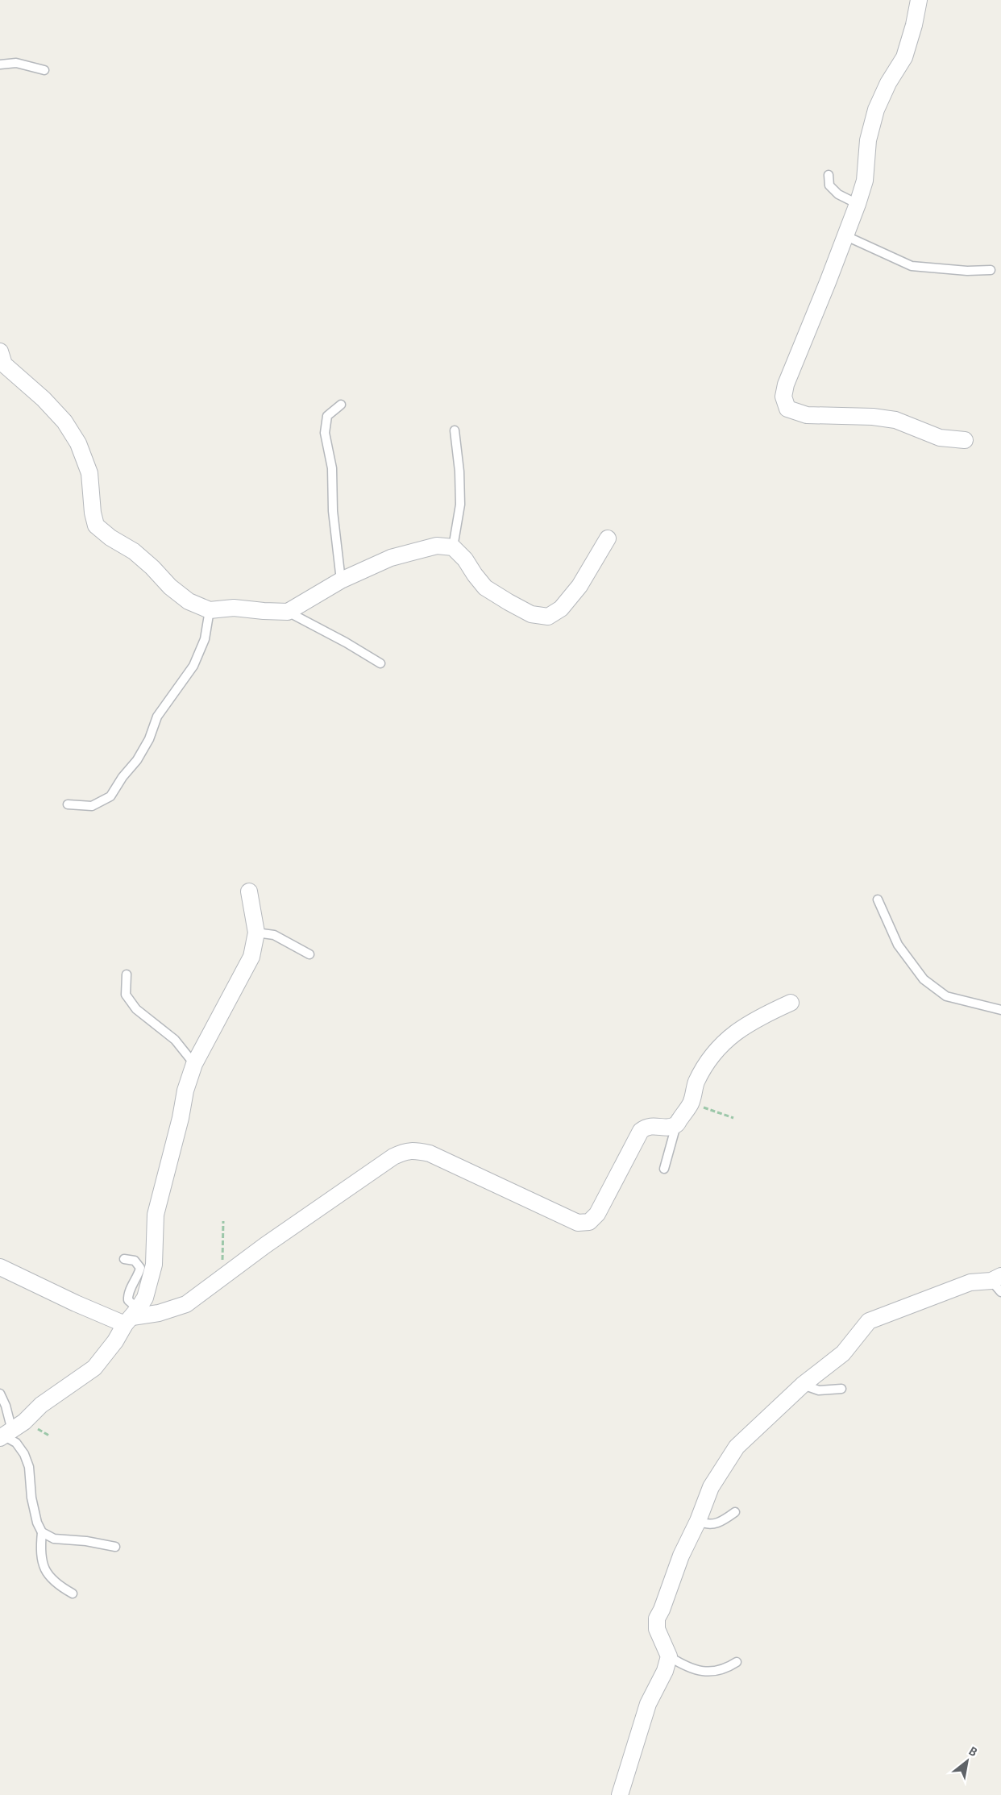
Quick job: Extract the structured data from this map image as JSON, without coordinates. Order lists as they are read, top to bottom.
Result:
{
  "north": "top right"
}
